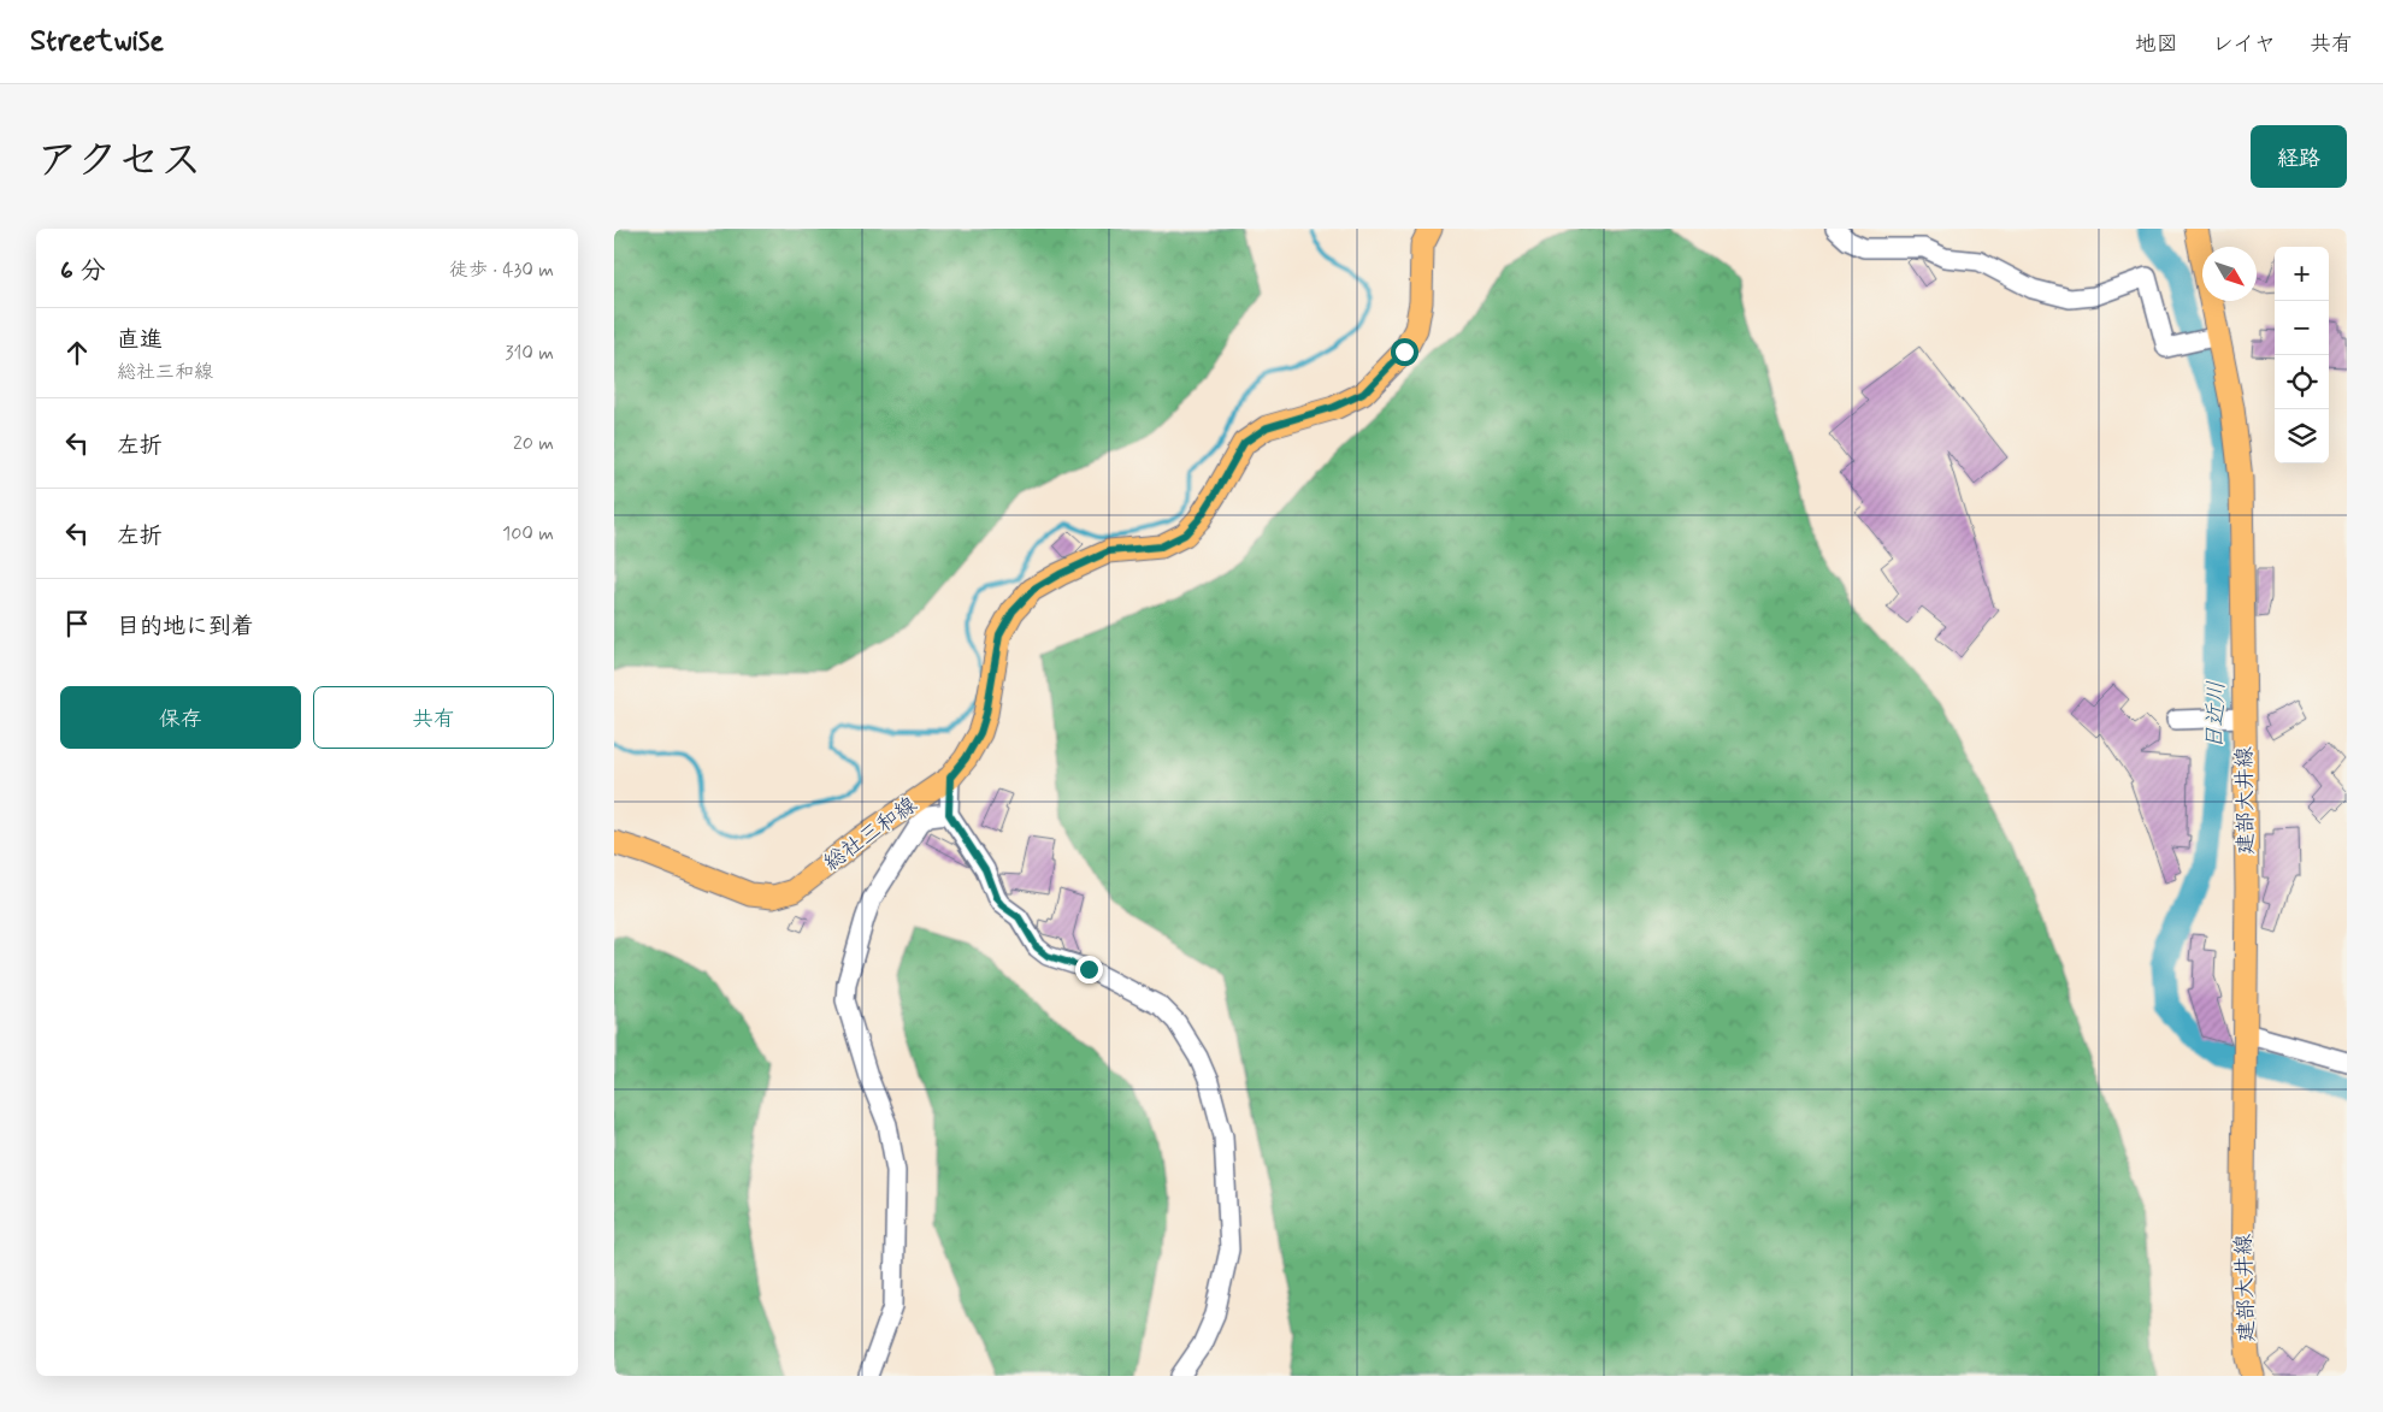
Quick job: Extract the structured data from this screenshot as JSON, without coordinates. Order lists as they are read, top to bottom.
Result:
{
  "streets": {
    "main road": ["建部大井線", "総社三和線"]
  },
  "water": ["日近川"],
  "north": "bottom right",
  "page": {
    "header": "Streetwise",
    "nav": ["地図", "レイヤ", "共有"],
    "title": "アクセス",
    "buttons": [
      "経路",
      ["保存", "共有"]
    ],
    "heading": ["6 分", "徒歩 · 430 m"],
    "map_buttons": ["+", "−"],
    "list": [
      ["直進", "総社三和線", "310 m"],
      ["左折", "20 m"],
      ["左折", "100 m"],
      "目的地に到着"
    ]
  }
}
